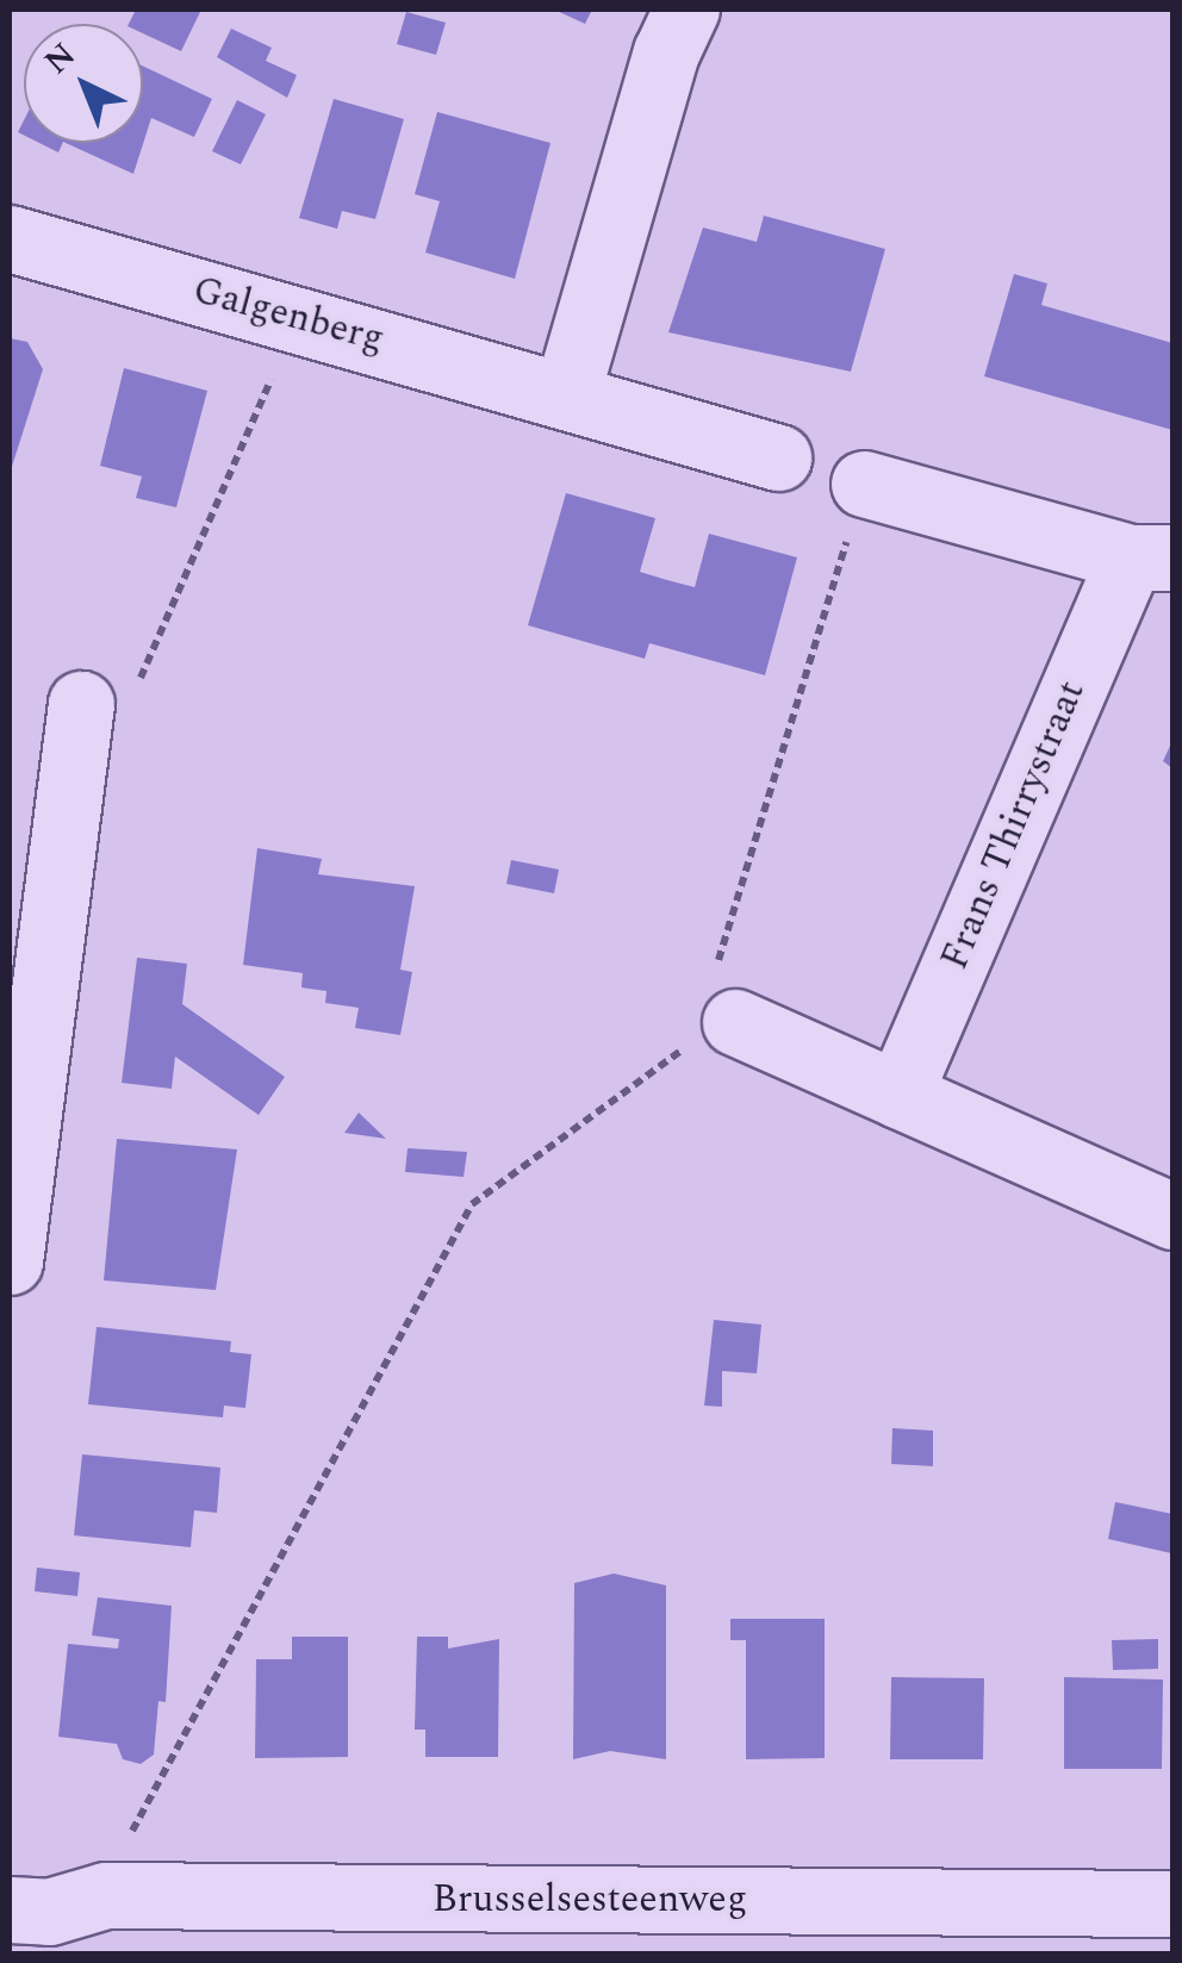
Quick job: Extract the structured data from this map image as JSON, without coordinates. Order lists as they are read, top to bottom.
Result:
{
  "streets": {
    "street": ["Galgenberg", "Frans Thirrystraat", "Brusselsesteenweg"]
  },
  "north": "top left"
}
